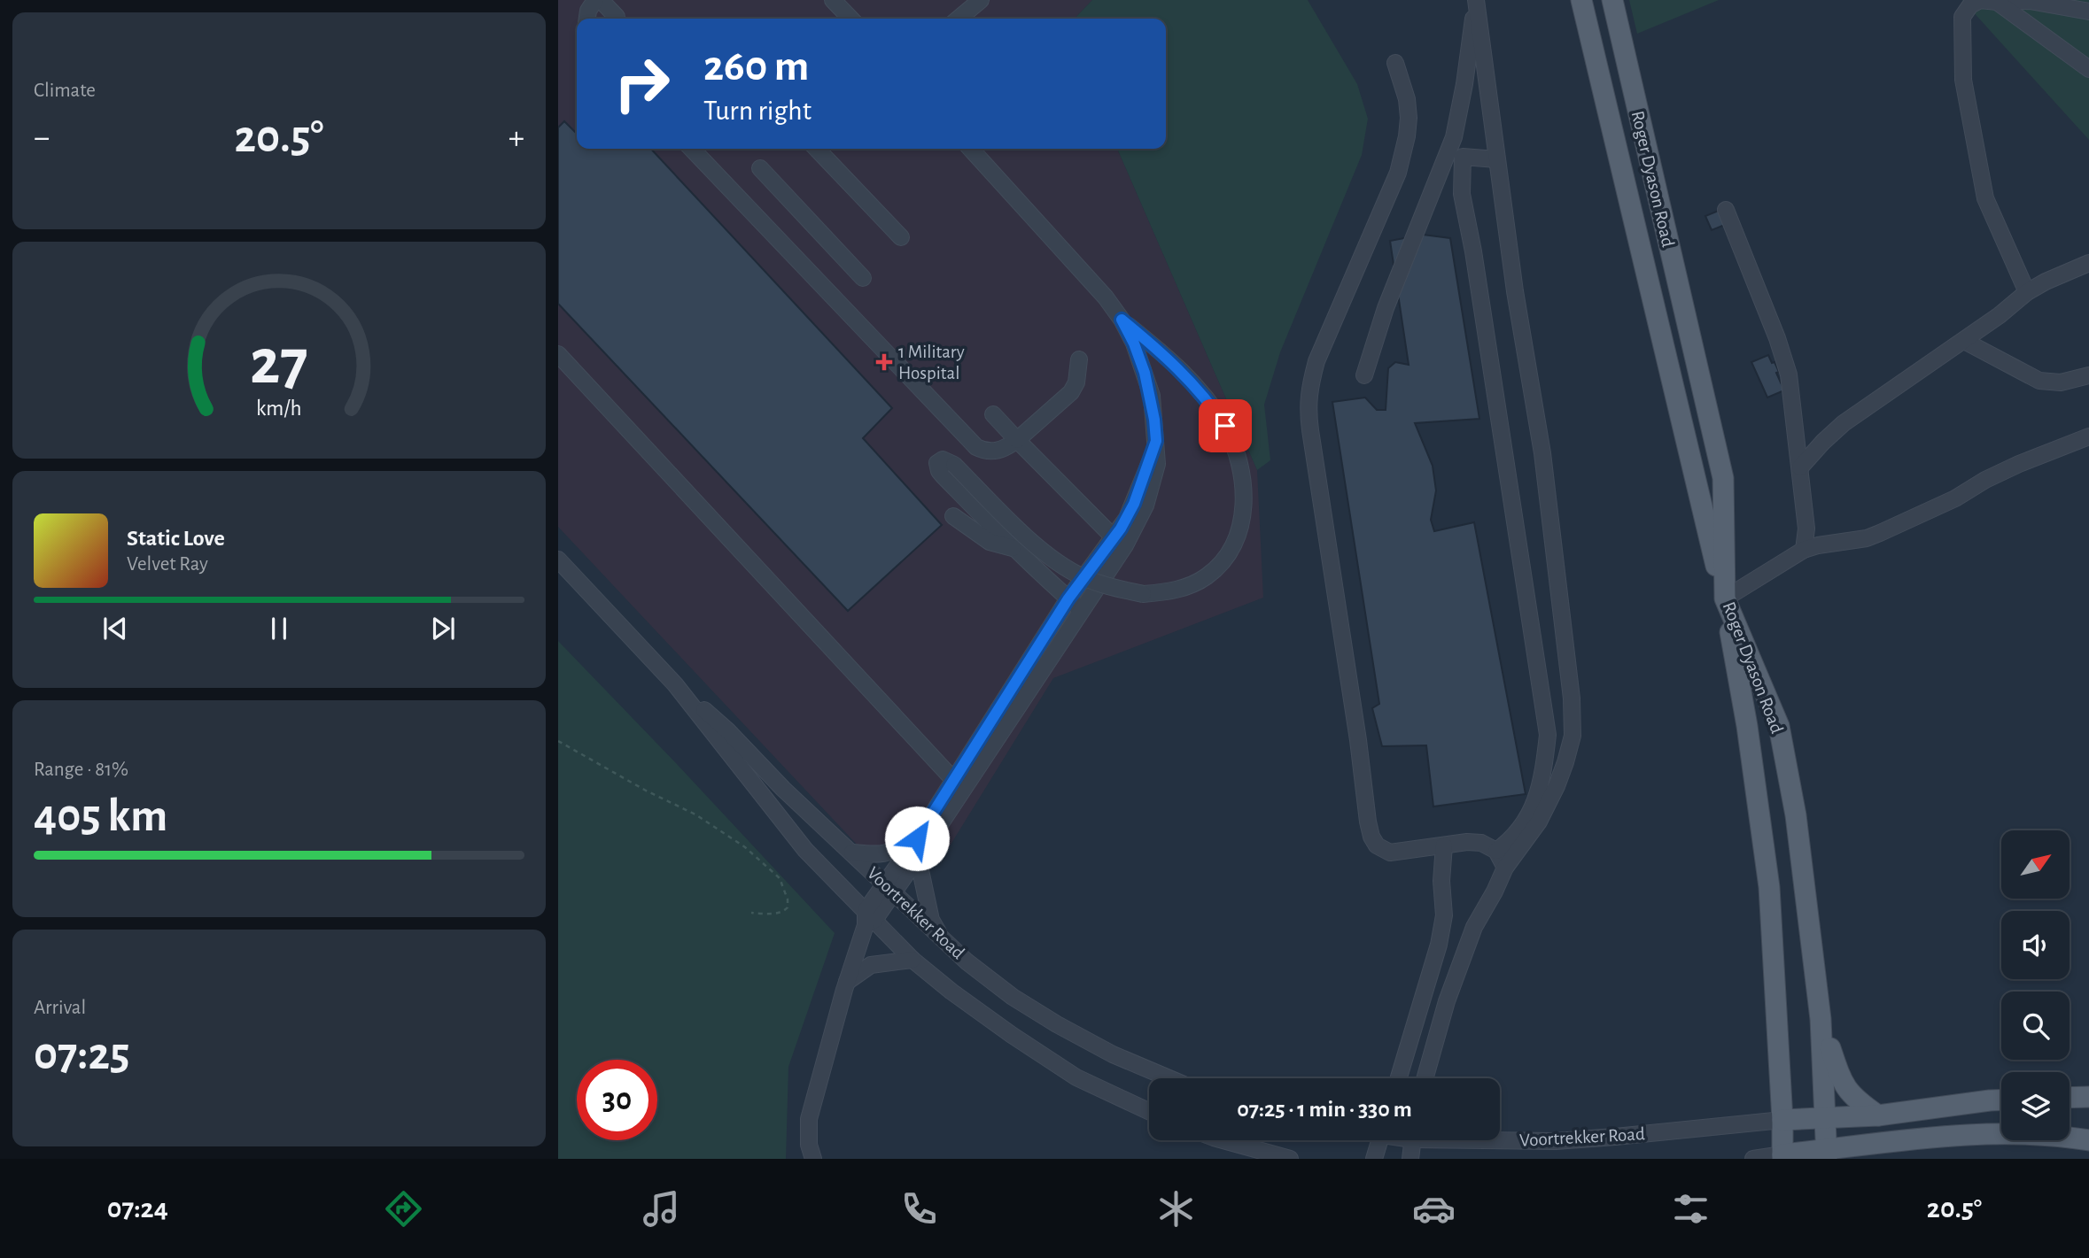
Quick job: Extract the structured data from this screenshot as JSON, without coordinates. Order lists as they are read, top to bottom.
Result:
{
  "streets": {
    "main road": ["Roger Dyason Road"],
    "street": ["Voortrekker Road"]
  },
  "crossings": [
    ["Roger Dyason Road", "Voortrekker Road"]
  ],
  "places": {
    "health": ["1 Military Hospital"]
  },
  "north": "top right",
  "page": {
    "tile": [
      "Climate",
      ["Range · 81%", "405 km"],
      ["Arrival", "07:25"]
    ],
    "turn": ["260 m", "Turn right"],
    "heat": ["−", "20.5°", "+"],
    "song": ["Static Love", "Velvet Ray"],
    "limit": "30",
    "trip": "07:25 · 1 min · 330 m",
    "tabs": ["07:24", "20.5°"],
    "gauge": ["27", "km/h"]
  }
}
